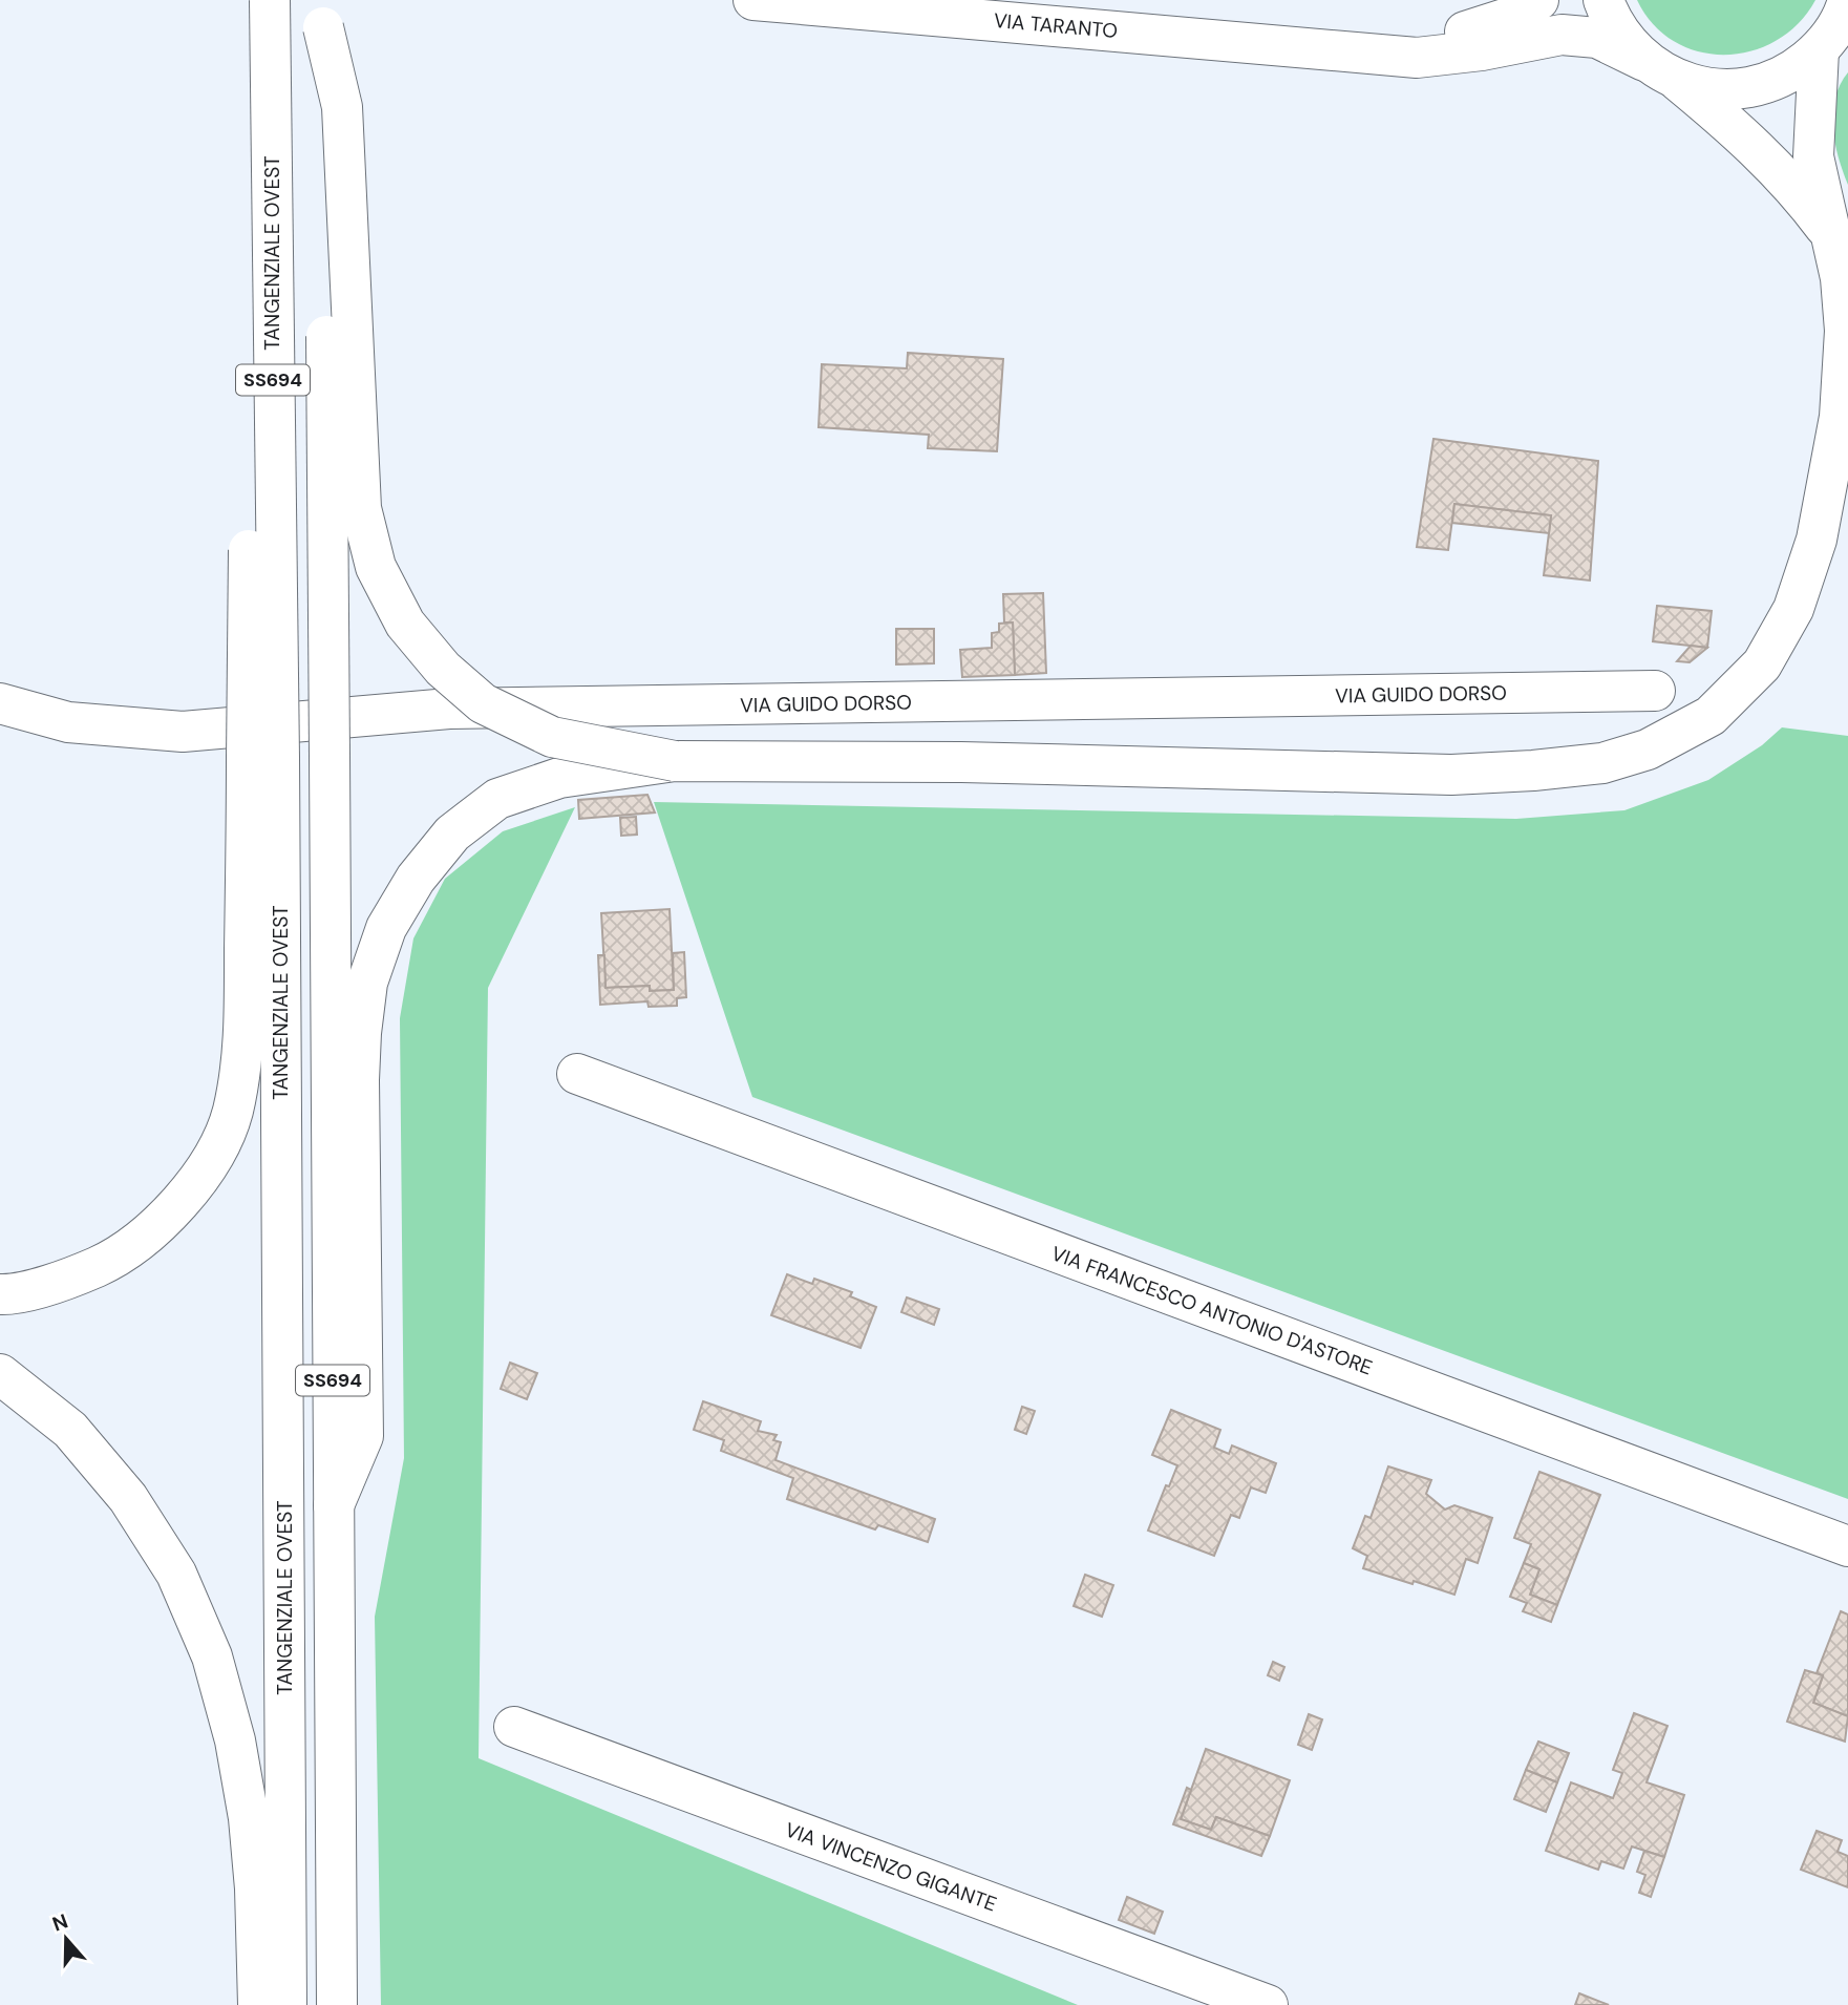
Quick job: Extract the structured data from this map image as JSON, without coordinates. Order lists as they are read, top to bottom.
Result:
{
  "streets": {
    "main road": [
      "VIA TARANTO",
      "TANGENZIALE OVEST",
      "SS694",
      "VIA GUIDO DORSO",
      "VIA FRANCESCO ANTONIO D'ASTORE",
      "VIA VINCENZO GIGANTE"
    ]
  },
  "north": "top"
}
